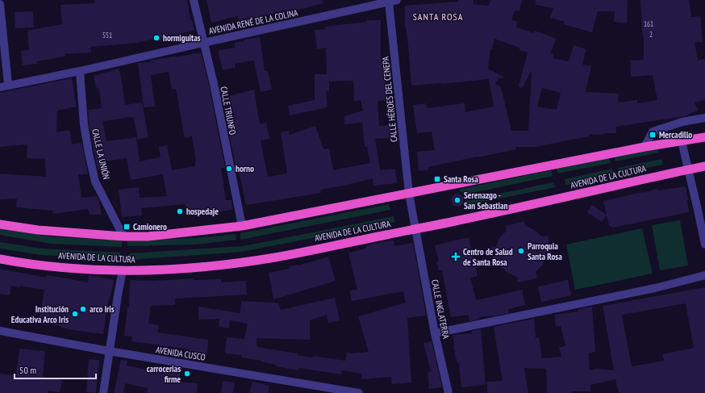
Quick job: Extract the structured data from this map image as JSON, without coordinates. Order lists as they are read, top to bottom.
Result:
{
  "streets": {
    "highway": ["AVENIDA DE LA CULTURA"],
    "street": [
      "AVENIDA RENÉ DE LA COLINA",
      "CALLE HÉROES DEL CENEPA",
      "CALLE TRIUNFO",
      "CALLE LA UNIÓN",
      "CALLE INGLATERRA",
      "AVENIDA CUSCO"
    ]
  },
  "crossings": [
    ["AVENIDA RENÉ DE LA COLINA", "CALLE HÉROES DEL CENEPA"],
    ["AVENIDA RENÉ DE LA COLINA", "CALLE TRIUNFO"],
    ["AVENIDA RENÉ DE LA COLINA", "CALLE LA UNIÓN"],
    ["CALLE HÉROES DEL CENEPA", "AVENIDA DE LA CULTURA"],
    ["CALLE HÉROES DEL CENEPA", "CALLE INGLATERRA"],
    ["AVENIDA DE LA CULTURA", "CALLE INGLATERRA"]
  ],
  "districts": ["SANTA ROSA"],
  "places": {
    "other": [
      "hormiguitas",
      "horno",
      "Serenazgo - San Sebastian",
      "hospedaje",
      "Parroquia Santa Rosa",
      "arco iris",
      "Institución Educativa Arco Iris",
      "carrocerias firme"
    ],
    "transit": ["Mercadillo", "Santa Rosa", "Camionero"],
    "health": ["Centro de Salud de Santa Rosa"]
  },
  "house_numbers": ["161", "2", "551"],
  "scale_bar": "50 m"
}
